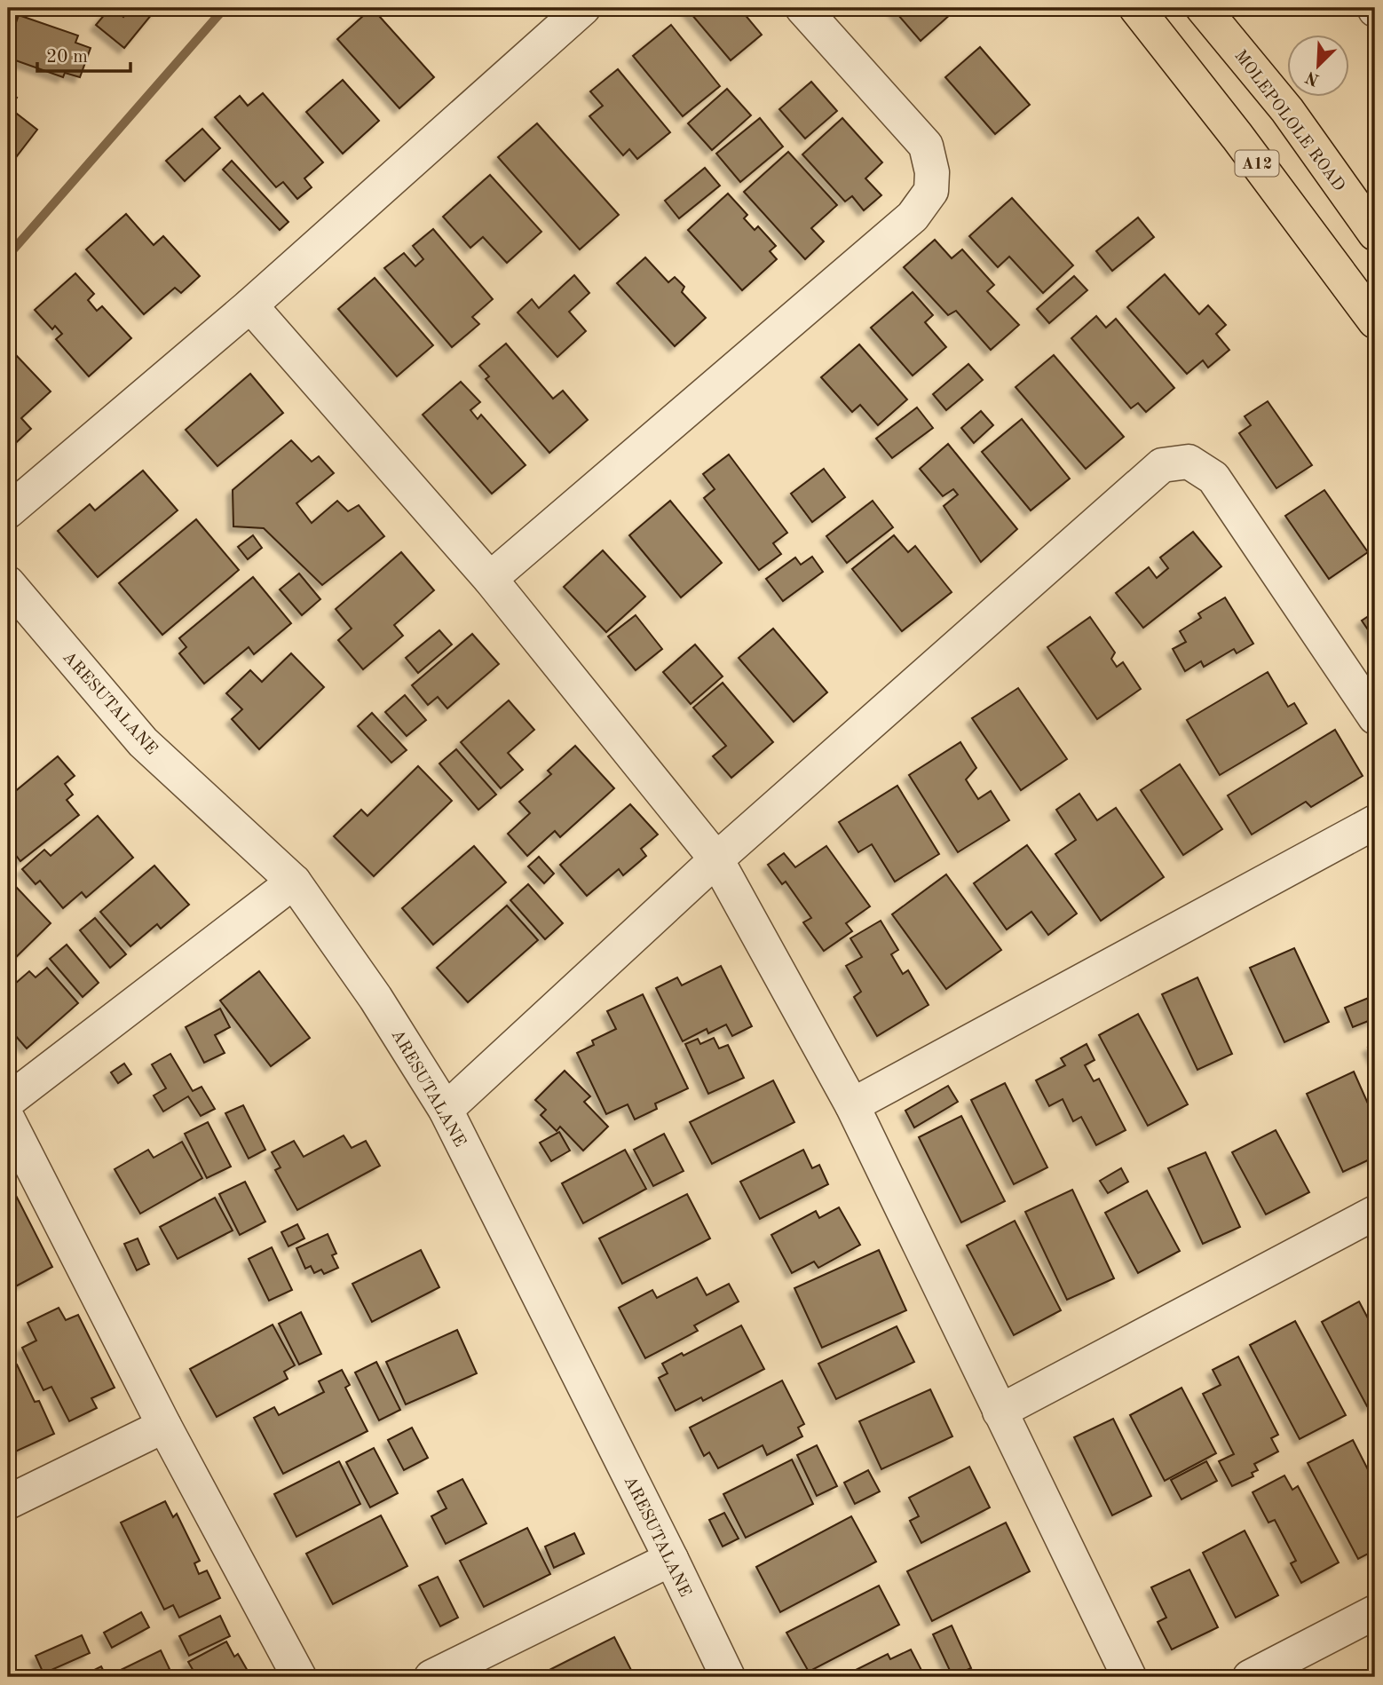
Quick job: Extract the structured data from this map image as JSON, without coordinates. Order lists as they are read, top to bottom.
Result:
{
  "streets": {
    "main road": ["MOLEPOLOLE ROAD", "A12"],
    "street": ["ARESUTALANE"]
  },
  "scale_bar": "20 m",
  "north": "bottom left"
}
